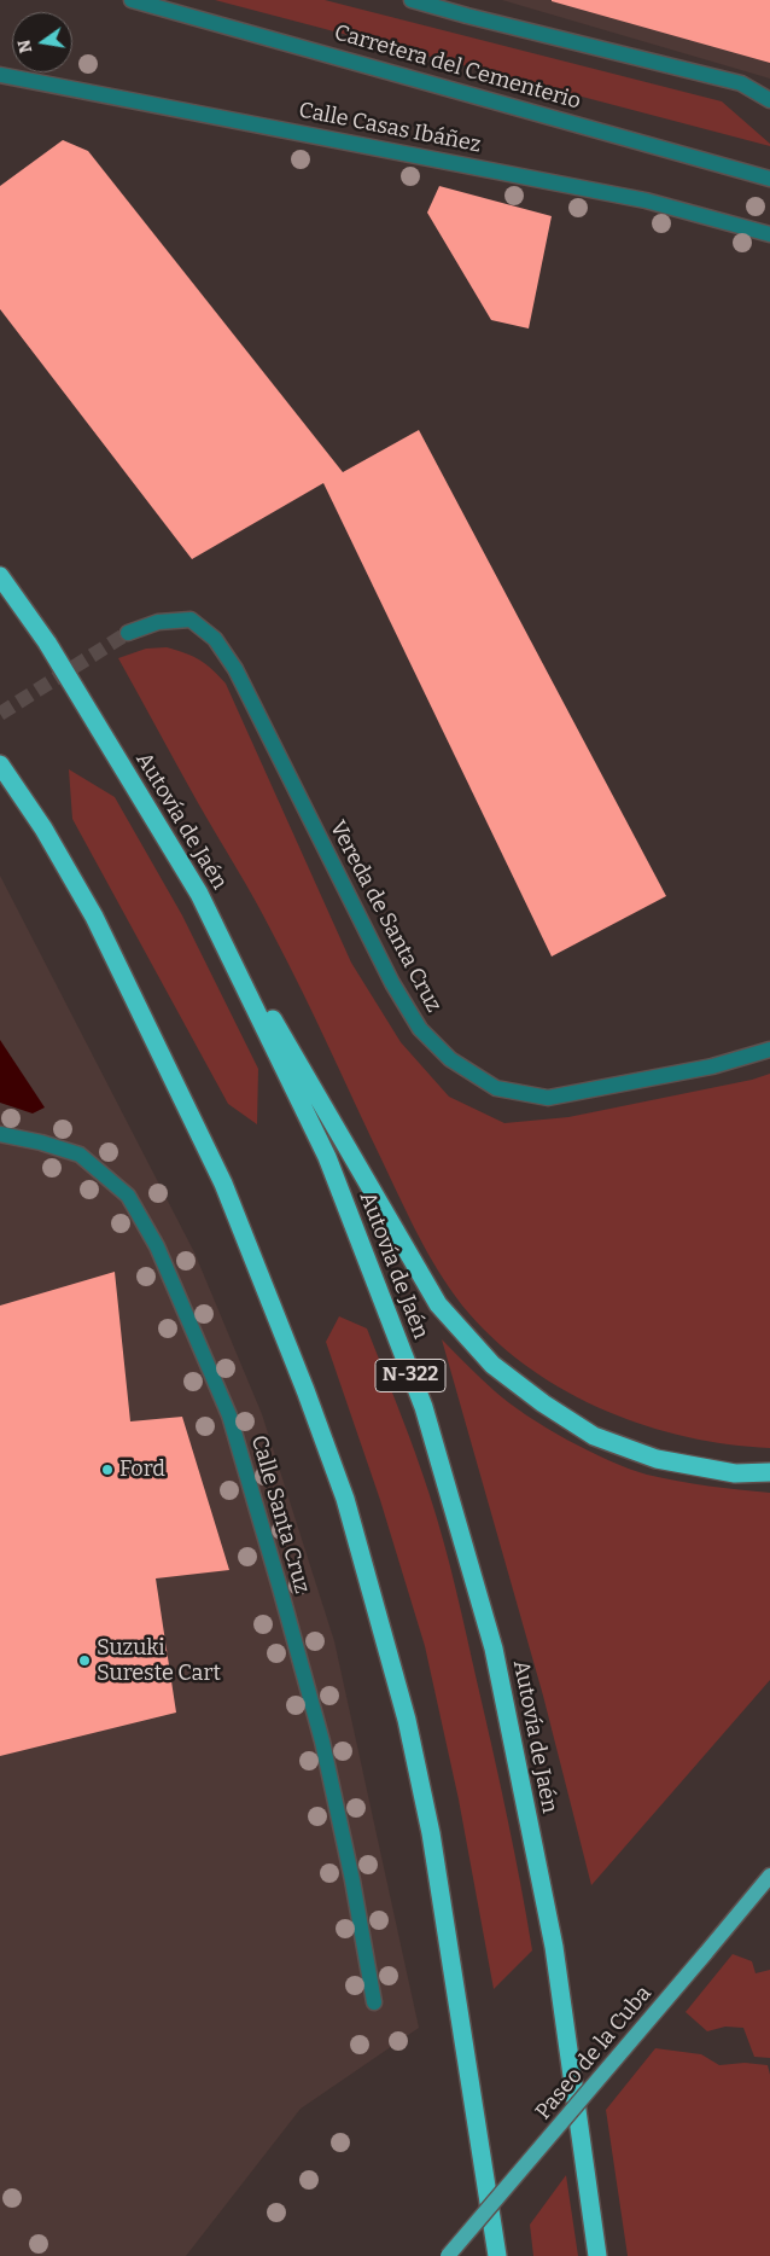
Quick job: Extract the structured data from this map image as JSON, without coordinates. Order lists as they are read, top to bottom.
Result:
{
  "streets": {
    "highway": ["Autovía de Jaén", "N-322"],
    "main road": ["Paseo de la Cuba"],
    "street": [
      "Carretera del Cementerio",
      "Calle Casas Ibáñez",
      "Vereda de Santa Cruz",
      "Calle Santa Cruz"
    ]
  },
  "places": ["Ford", "Suzuki Sureste Cart"],
  "north": "left"
}
